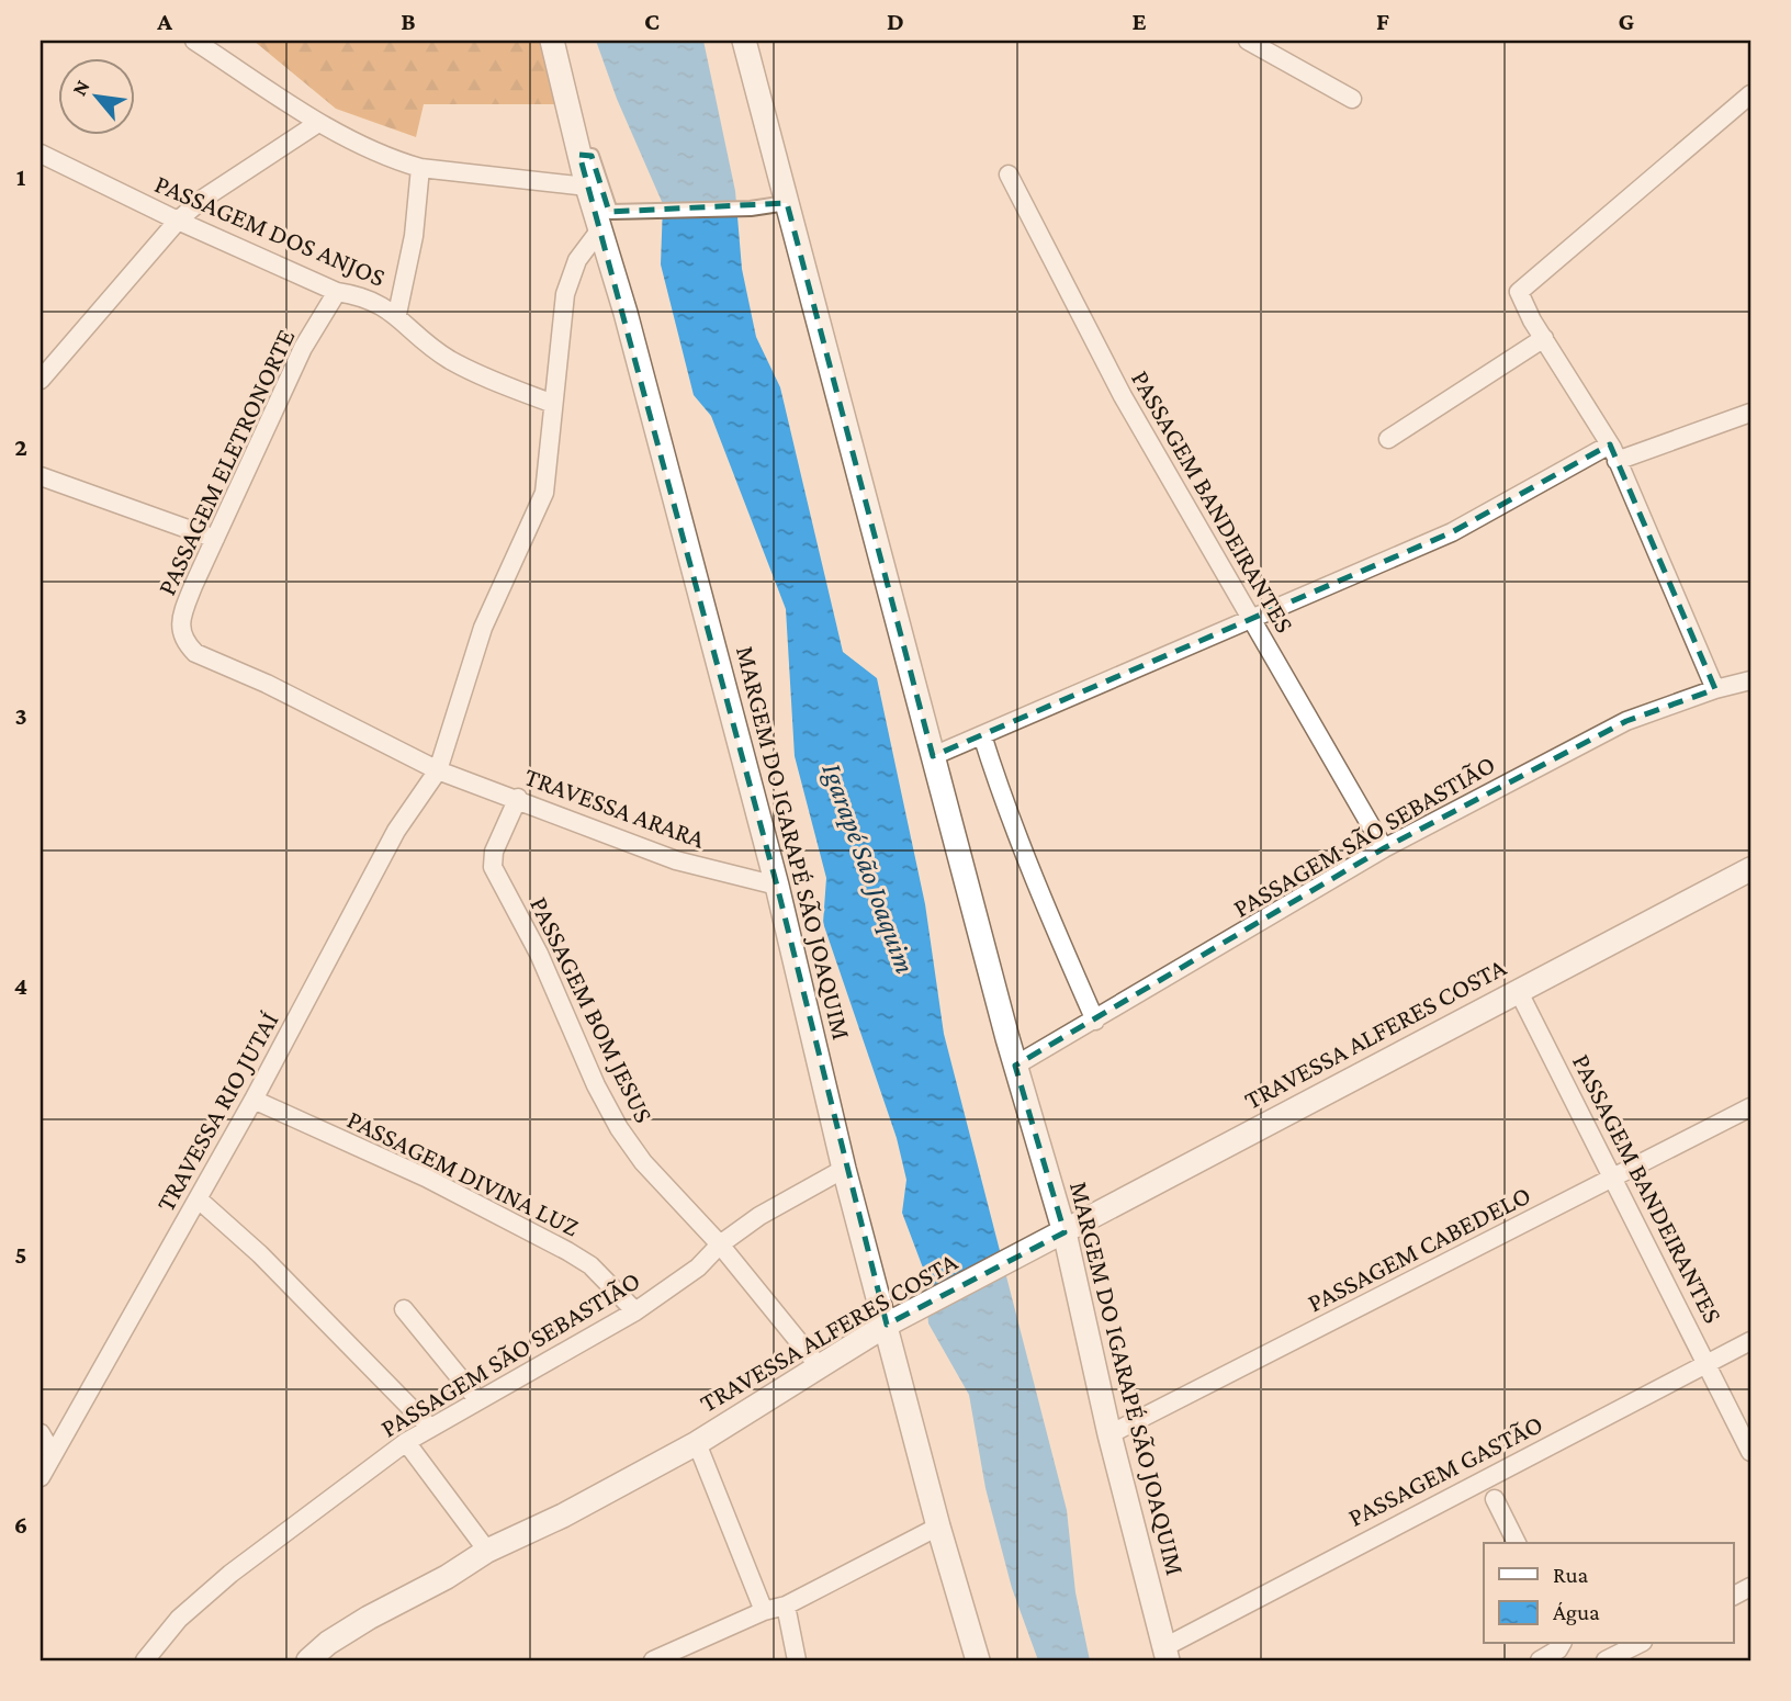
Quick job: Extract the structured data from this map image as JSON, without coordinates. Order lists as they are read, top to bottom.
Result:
{
  "streets": {
    "street": [
      "PASSAGEM DOS ANJOS",
      "PASSAGEM ELETRONORTE",
      "PASSAGEM BANDEIRANTES",
      "TRAVESSA ARARA",
      "PASSAGEM SÃO SEBASTIÃO",
      "MARGEM DO IGARAPÉ SÃO JOAQUIM",
      "PASSAGEM BOM JESUS",
      "TRAVESSA ALFERES COSTA",
      "TRAVESSA RIO JUTAÍ",
      "PASSAGEM DIVINA LUZ",
      "PASSAGEM CABEDELO",
      "PASSAGEM GASTÃO"
    ]
  },
  "crossings": [
    ["PASSAGEM DOS ANJOS", "PASSAGEM ELETRONORTE"],
    ["PASSAGEM DOS ANJOS", "TRAVESSA RIO JUTAÍ"],
    ["PASSAGEM ELETRONORTE", "TRAVESSA ARARA"],
    ["PASSAGEM BANDEIRANTES", "PASSAGEM SÃO SEBASTIÃO"],
    ["PASSAGEM BANDEIRANTES", "TRAVESSA ALFERES COSTA"],
    ["PASSAGEM BANDEIRANTES", "PASSAGEM CABEDELO"],
    ["PASSAGEM BANDEIRANTES", "PASSAGEM GASTÃO"],
    ["TRAVESSA ARARA", "MARGEM DO IGARAPÉ SÃO JOAQUIM"],
    ["TRAVESSA ARARA", "PASSAGEM BOM JESUS"],
    ["TRAVESSA ARARA", "TRAVESSA RIO JUTAÍ"],
    ["PASSAGEM SÃO SEBASTIÃO", "MARGEM DO IGARAPÉ SÃO JOAQUIM"],
    ["PASSAGEM SÃO SEBASTIÃO", "PASSAGEM BOM JESUS"],
    ["PASSAGEM SÃO SEBASTIÃO", "PASSAGEM DIVINA LUZ"],
    ["MARGEM DO IGARAPÉ SÃO JOAQUIM", "TRAVESSA ALFERES COSTA"],
    ["MARGEM DO IGARAPÉ SÃO JOAQUIM", "TRAVESSA RIO JUTAÍ"],
    ["MARGEM DO IGARAPÉ SÃO JOAQUIM", "PASSAGEM CABEDELO"],
    ["MARGEM DO IGARAPÉ SÃO JOAQUIM", "PASSAGEM GASTÃO"],
    ["PASSAGEM BOM JESUS", "TRAVESSA ALFERES COSTA"],
    ["TRAVESSA RIO JUTAÍ", "PASSAGEM DIVINA LUZ"]
  ],
  "water": ["Igarapé São Joaquim"],
  "legend": ["Rua", "Água"],
  "north": "top left",
  "grid": {
    "columns": [
      "A",
      "B",
      "C",
      "D",
      "E",
      "F",
      "G"
    ],
    "rows": [
      "1",
      "2",
      "3",
      "4",
      "5",
      "6"
    ]
  }
}
